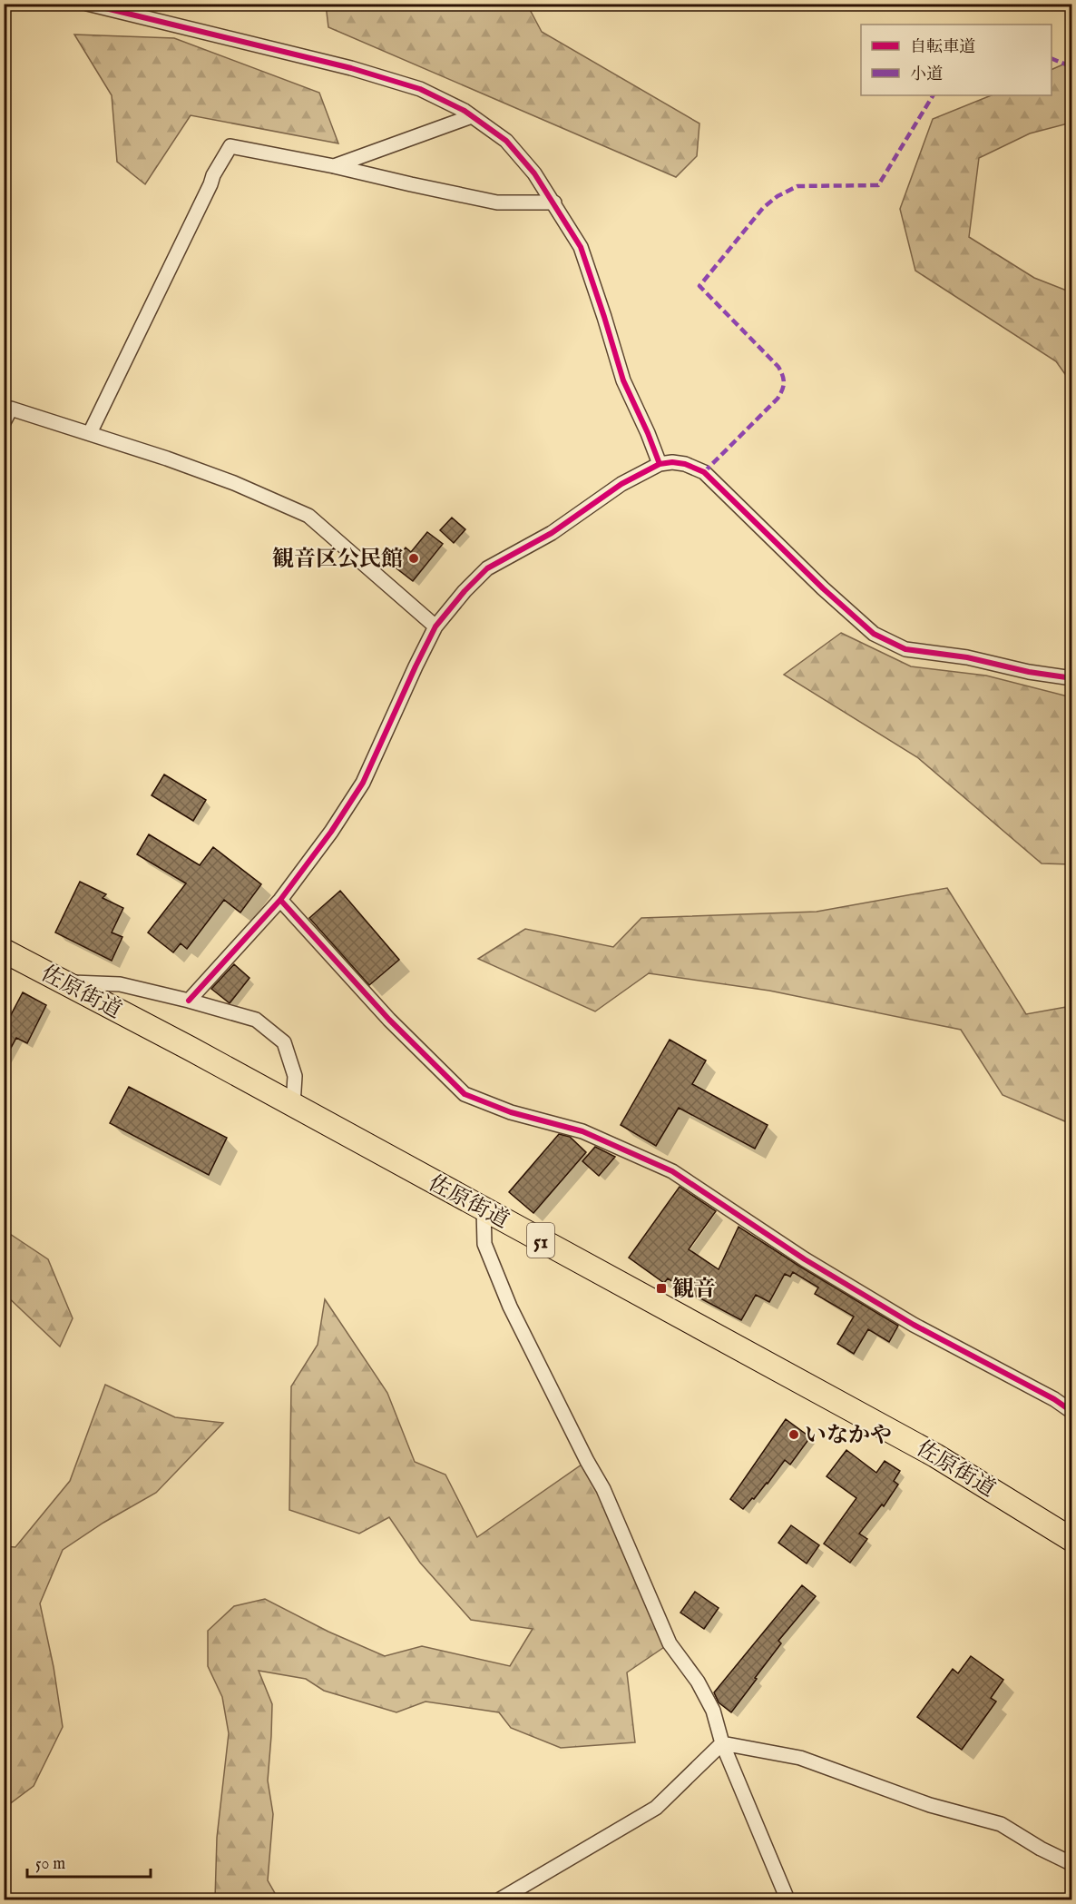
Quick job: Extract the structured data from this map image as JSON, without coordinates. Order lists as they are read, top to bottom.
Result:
{
  "streets": {
    "highway": ["佐原街道", "51"]
  },
  "places": {
    "other": ["観音区公民館", "いなかや"],
    "transit": ["観音"]
  },
  "legend": ["自転車道", "小道"],
  "scale_bar": "50 m"
}
